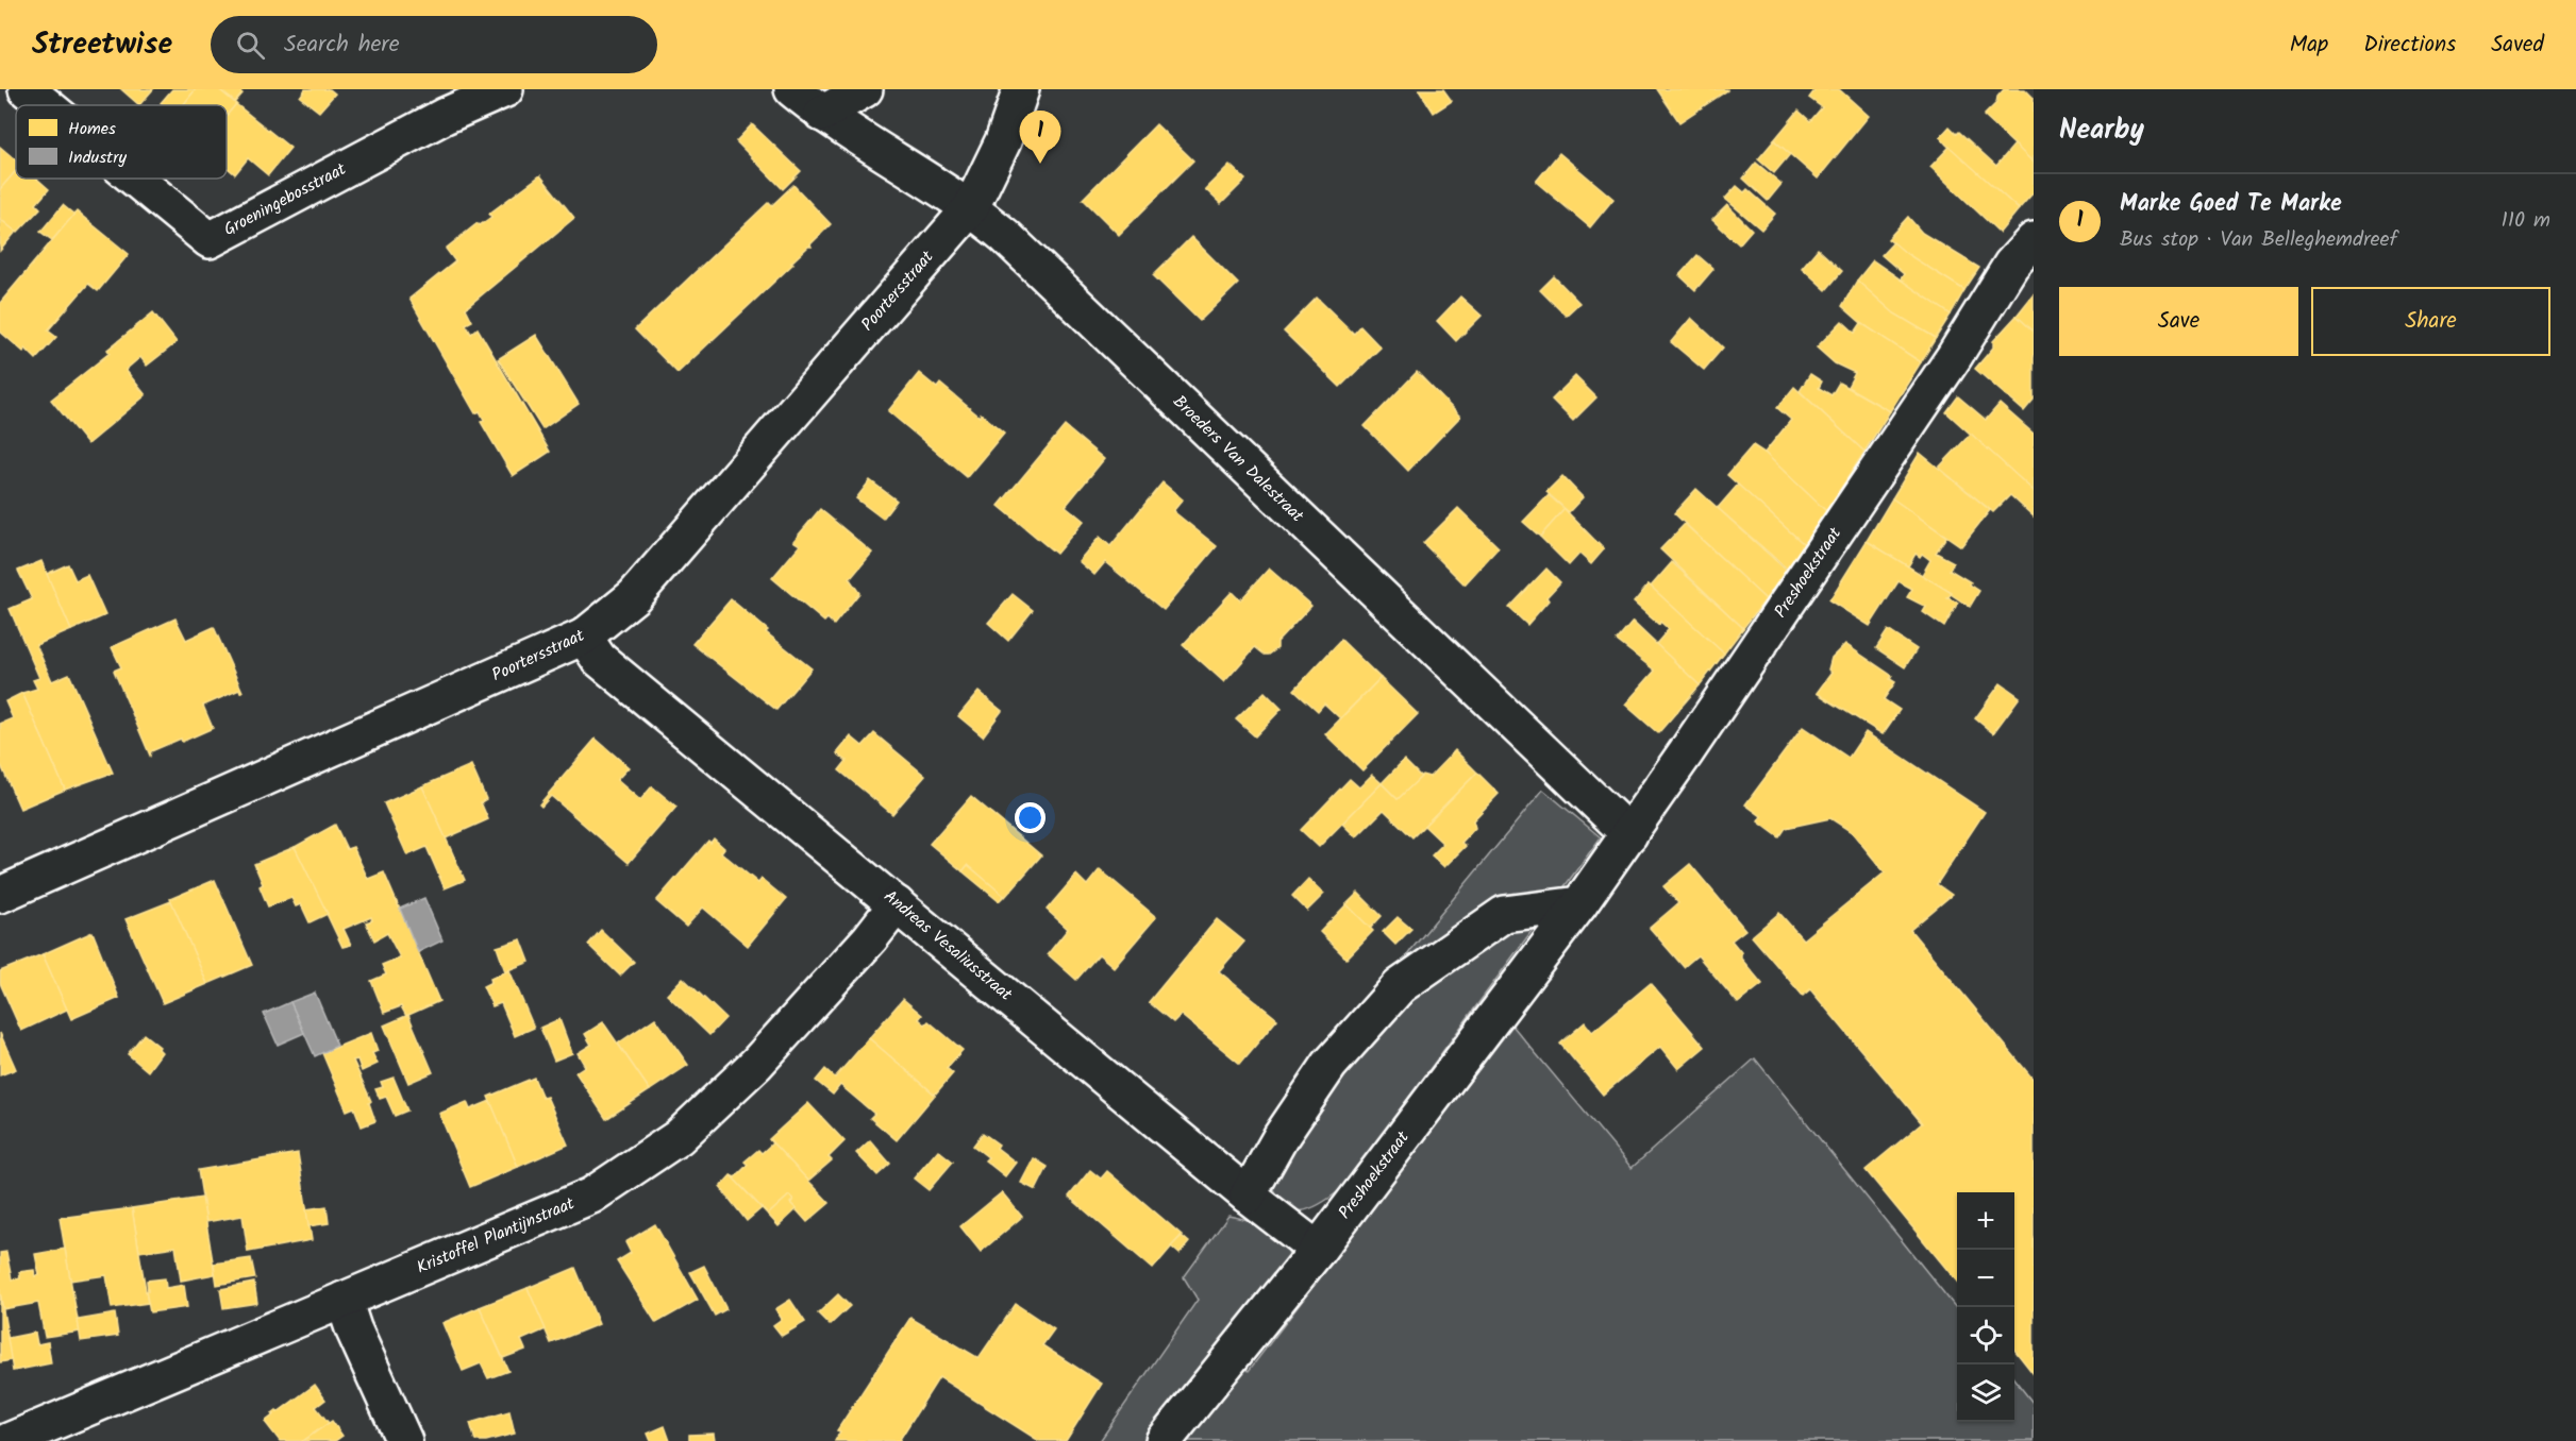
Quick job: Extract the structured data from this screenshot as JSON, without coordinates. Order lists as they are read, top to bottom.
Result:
{
  "streets": {
    "street": [
      "Groeningebosstraat",
      "Poortersstraat",
      "Broeders Van Dalestraat",
      "Preshoekstraat",
      "Andreas Vesaliusstraat",
      "Kristoffel Plantijnstraat"
    ]
  },
  "crossings": [
    ["Poortersstraat", "Broeders Van Dalestraat"],
    ["Poortersstraat", "Andreas Vesaliusstraat"],
    ["Broeders Van Dalestraat", "Preshoekstraat"],
    ["Preshoekstraat", "Andreas Vesaliusstraat"],
    ["Andreas Vesaliusstraat", "Kristoffel Plantijnstraat"]
  ],
  "legend": ["Homes", "Industry"],
  "page": {
    "header": "Streetwise",
    "search": "Search here",
    "nav": ["Map", "Directions", "Saved"],
    "heading": "Nearby",
    "pins": "1",
    "list": [
      {
        "mark": "1",
        "name": "Marke Goed Te Marke",
        "note": "Bus stop · Van Belleghemdreef",
        "value": "110 m"
      }
    ],
    "buttons": ["Save", "Share"],
    "map_buttons": ["+", "−"]
  }
}
